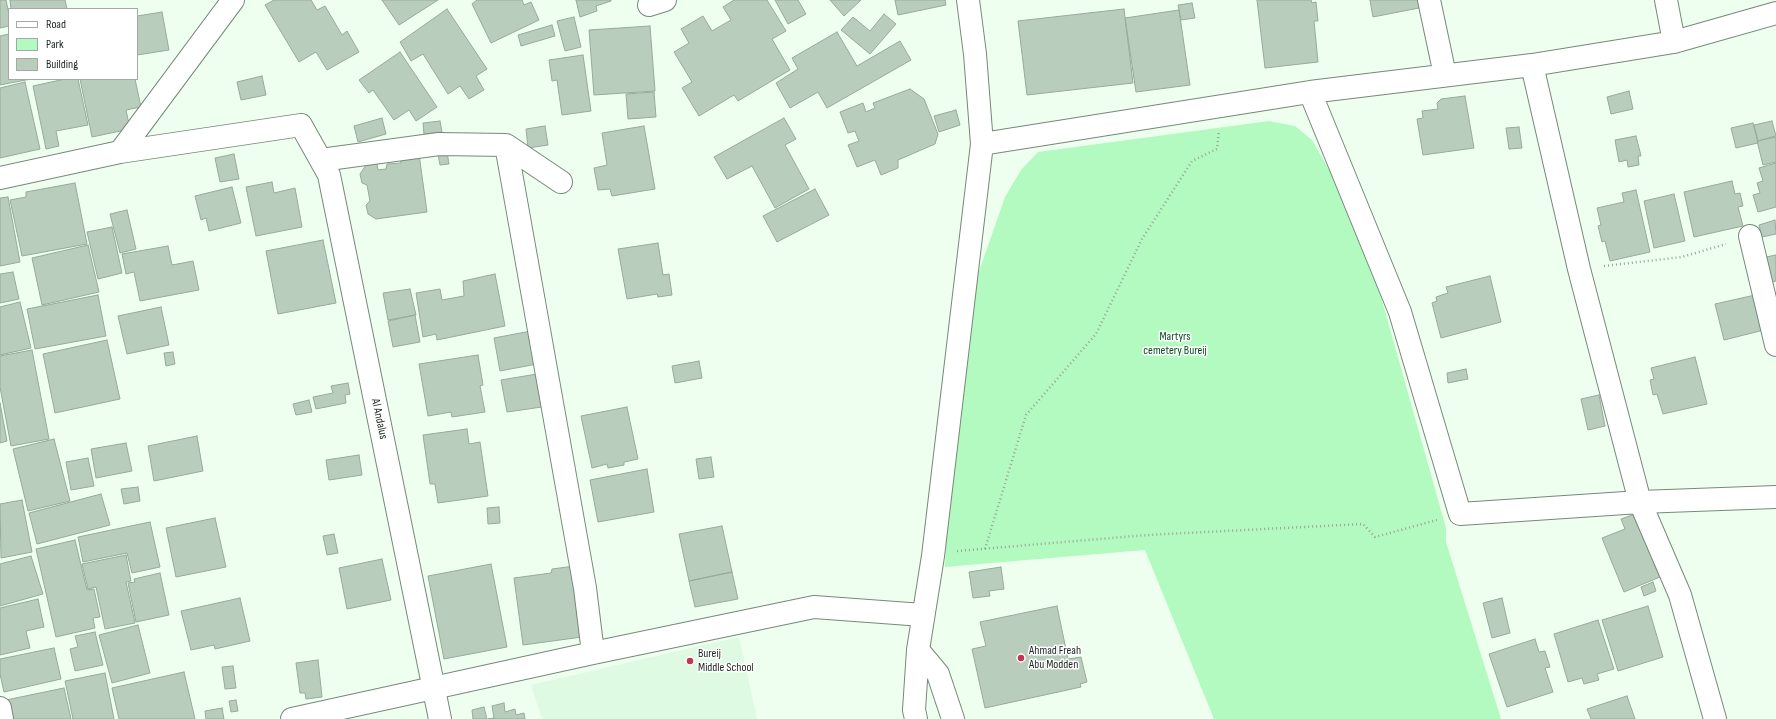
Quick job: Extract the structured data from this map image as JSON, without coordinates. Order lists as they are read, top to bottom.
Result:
{
  "streets": {
    "street": ["Al Andalus"]
  },
  "parks": ["Martyrs cemetery Bureij"],
  "places": ["Ahmad Freah Abu Modden", "Bureij Middle School"],
  "legend": ["Road", "Park", "Building"]
}
